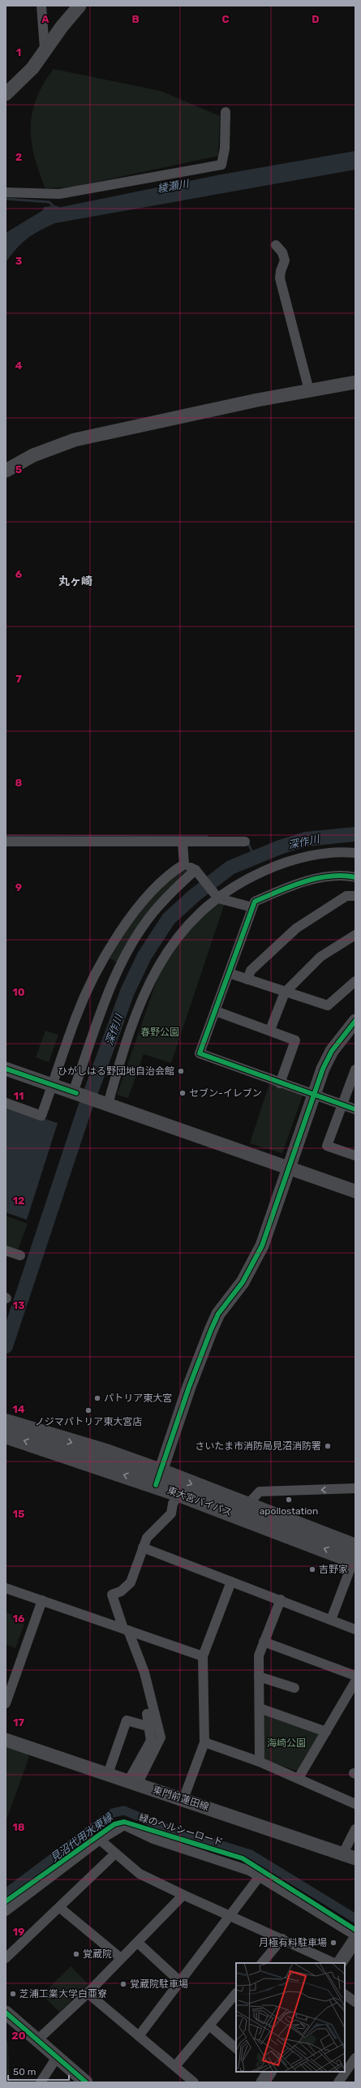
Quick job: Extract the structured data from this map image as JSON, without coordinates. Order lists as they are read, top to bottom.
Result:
{
  "streets": {
    "highway": ["東大宮バイパス"],
    "street": ["東門前蓮田線"],
    "cycle path": ["緑のヘルシーロード"]
  },
  "districts": ["丸ヶ崎"],
  "water": ["綾瀬川", "深作川", "見沼代用水東縁"],
  "parks": ["春野公園", "海崎公園"],
  "places": [
    "ひがしはる野団地自治会館",
    "セブン-イレブン",
    "パトリア東大宮",
    "ノジマパトリア東大宮店",
    "さいたま市消防局見沼消防署",
    "apollostation",
    "吉野家",
    "月極有料駐車場",
    "覚蔵院",
    "覚蔵院駐車場",
    "芝浦工業大学白亜寮"
  ],
  "scale_bar": "50 m",
  "grid": {
    "columns": [
      "A",
      "B",
      "C",
      "D"
    ],
    "rows": [
      "1",
      "2",
      "3",
      "4",
      "5",
      "6",
      "7",
      "8",
      "9",
      "10",
      "11",
      "12",
      "13",
      "14",
      "15",
      "16",
      "17",
      "18",
      "19",
      "20"
    ]
  }
}
